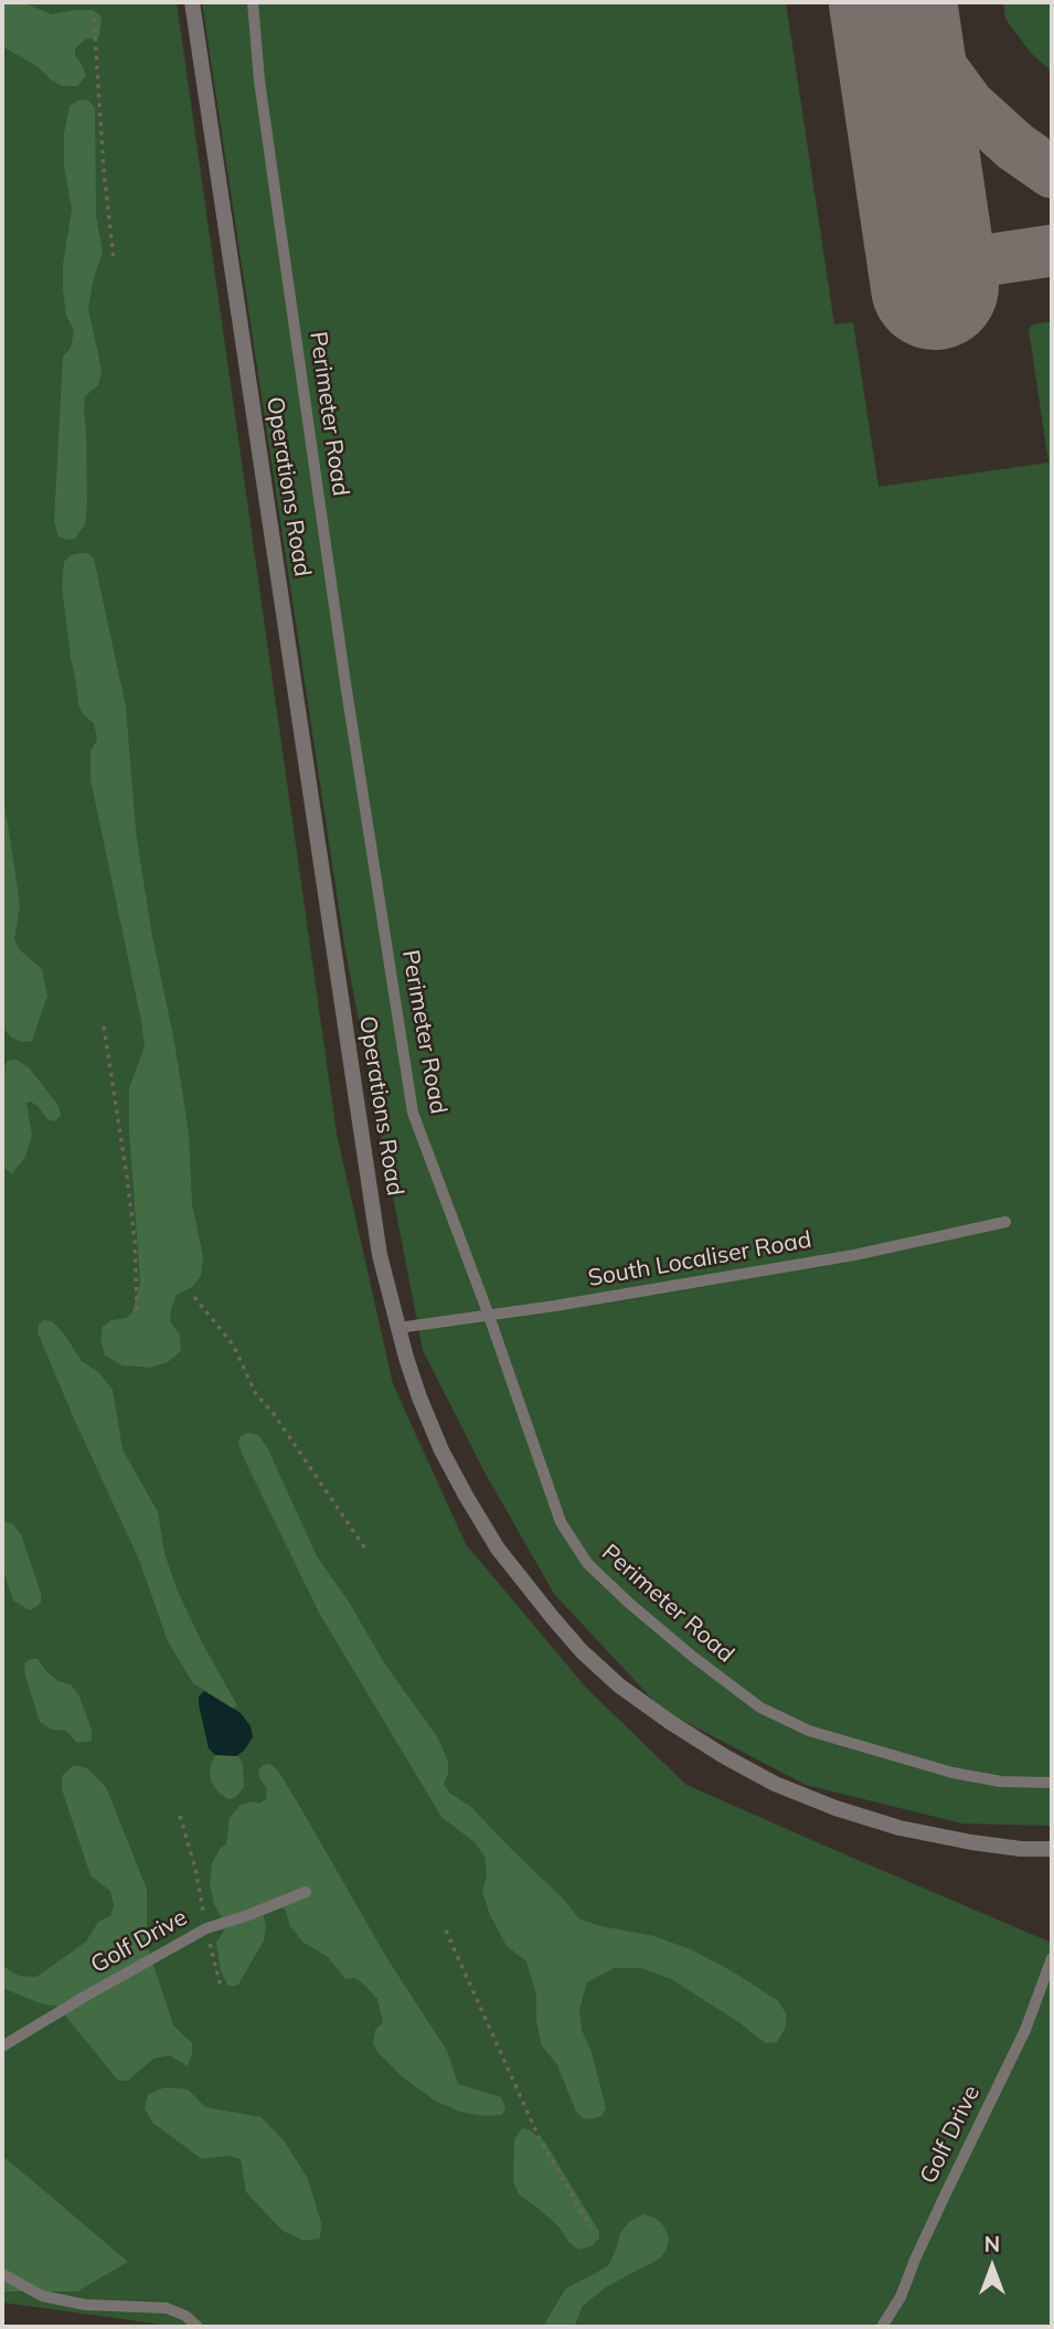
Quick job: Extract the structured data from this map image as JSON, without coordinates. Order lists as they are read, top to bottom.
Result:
{
  "streets": {
    "street": ["Operations Road"],
    "lane": ["Perimeter Road", "South Localiser Road", "Golf Drive"]
  },
  "crossings": [
    ["Perimeter Road", "South Localiser Road"],
    ["Operations Road", "South Localiser Road"]
  ],
  "north": "top"
}
